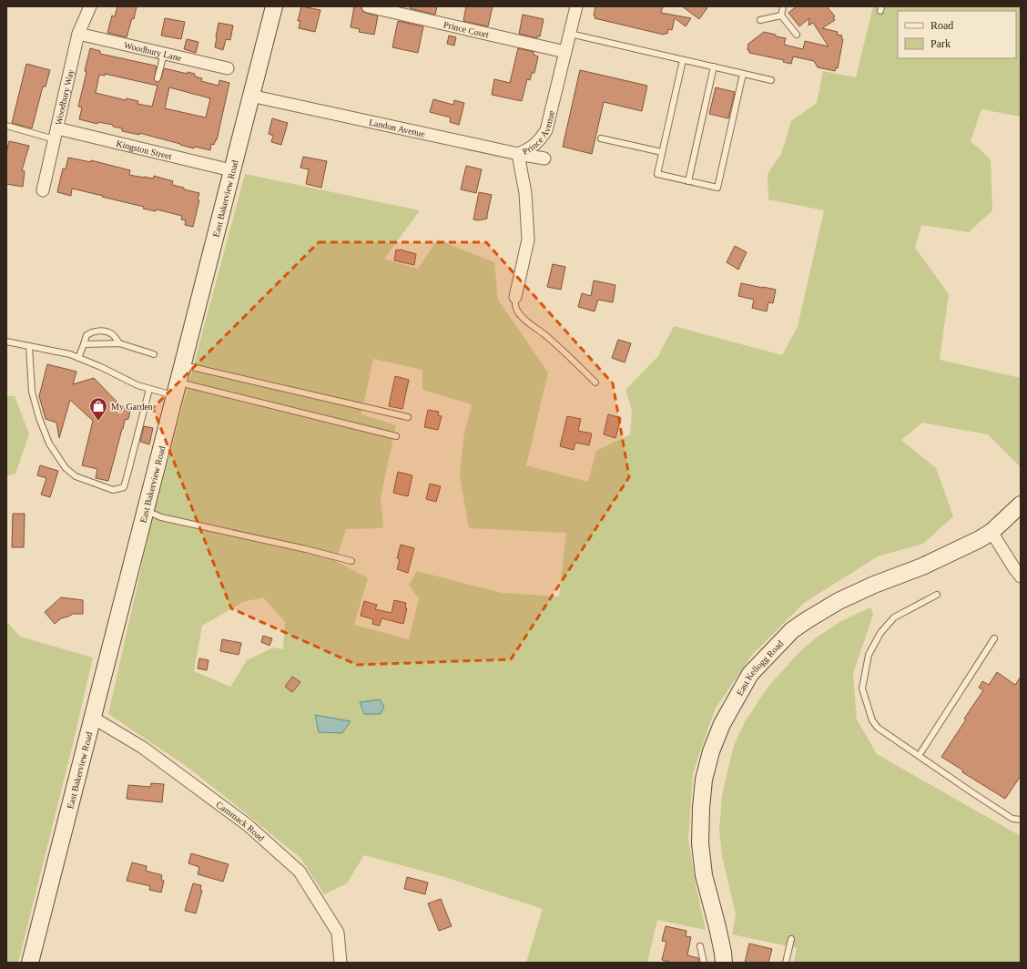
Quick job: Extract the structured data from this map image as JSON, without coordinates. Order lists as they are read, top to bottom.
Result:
{
  "streets": {
    "main road": ["East Bakerview Road", "East Kellogg Road"],
    "street": [
      "Prince Court",
      "Woodbury Lane",
      "Woodbury Way",
      "Landon Avenue",
      "Prince Avenue",
      "Kingston Street",
      "Cammack Road"
    ]
  },
  "crossings": [
    ["Prince Court", "Prince Avenue"],
    ["Woodbury Lane", "Woodbury Way"],
    ["Woodbury Way", "Kingston Street"],
    ["Landon Avenue", "Prince Avenue"],
    ["Landon Avenue", "East Bakerview Road"],
    ["Kingston Street", "East Bakerview Road"],
    ["East Bakerview Road", "Cammack Road"]
  ],
  "places": {
    "shop": ["My Garden"]
  },
  "legend": ["Road", "Park"]
}
